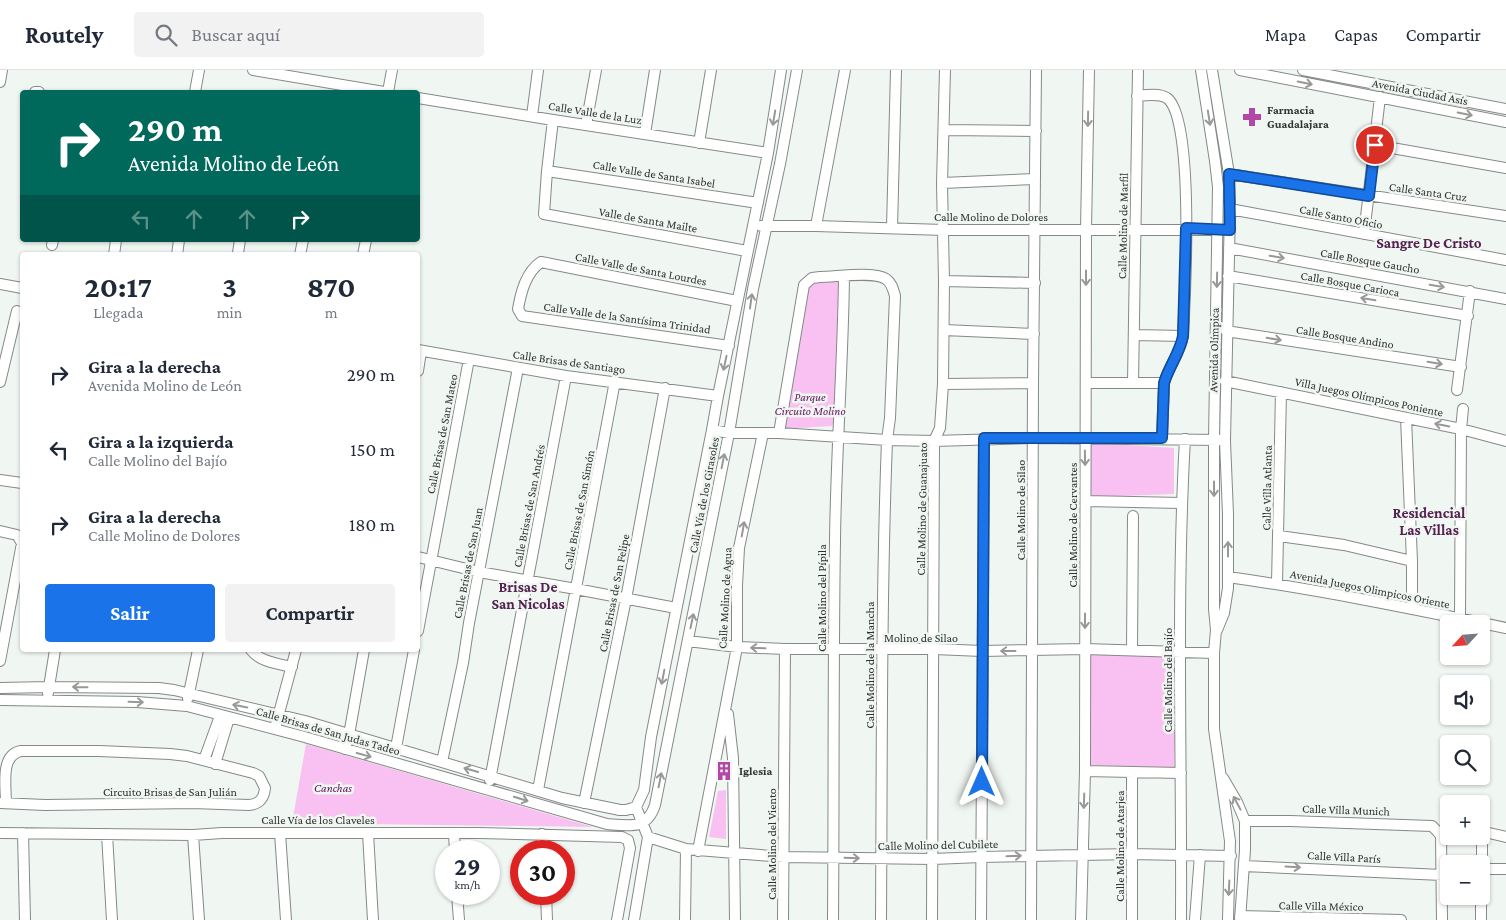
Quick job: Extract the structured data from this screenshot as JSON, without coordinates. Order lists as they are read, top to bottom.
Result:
{
  "streets": {
    "street": [
      "Avenida Ciudad Asís",
      "Calle Valle de la Luz",
      "Calle Valle de Santa Isabel",
      "Calle Santa Cruz",
      "Calle Molino de Dolores",
      "Calle Santo Oficio",
      "Valle de Santa Mailte",
      "Calle Molino de Marfil",
      "Calle Bosque Gaucho",
      "Calle Valle de Santa Lourdes",
      "Calle Bosque Carioca",
      "Calle Valle de la Santísima Trinidad",
      "Calle Bosque Andino",
      "Avenida Olímpica",
      "Calle Brisas de Santiago",
      "Villa Juegos Olímpicos Poniente",
      "Calle Brisas de San Mateo",
      "Calle Villa Atlanta",
      "Calle Vía de los Girasoles",
      "Calle Brisas de San Andrés",
      "Calle Molino de Guanajuato",
      "Calle Brisas de San Simón",
      "Calle Molino de Silao",
      "Calle Molino de Cervantes",
      "Calle Brisas de San Juan",
      "Avenida Juegos Olimpicos Oriente",
      "Calle Brisas de San Felipe",
      "Calle Molino de Agua",
      "Calle Molino del Pípila",
      "Molino de Silao",
      "Calle Molino de la Mancha",
      "Calle Molino del Bajío",
      "Calle Brisas de San Judas Tadeo",
      "Circuito Brisas de San Julián",
      "Calle Villa Munich",
      "Calle Vía de los Claveles",
      "Calle Molino del Viento",
      "Calle Molino del Cubilete",
      "Calle Molino de Atarjea",
      "Calle Villa París",
      "Calle Villa México"
    ]
  },
  "crossings": [
    ["Calle Valle de la Luz", "Calle Vía de los Girasoles"],
    ["Calle Valle de Santa Isabel", "Valle de Santa Mailte"],
    ["Calle Valle de Santa Isabel", "Calle Vía de los Girasoles"],
    ["Calle Santa Cruz", "Avenida Olímpica"],
    ["Calle Molino de Dolores", "Calle Molino de Marfil"],
    ["Calle Molino de Dolores", "Avenida Olímpica"],
    ["Calle Molino de Dolores", "Calle Vía de los Girasoles"],
    ["Calle Molino de Dolores", "Calle Molino de Guanajuato"],
    ["Calle Molino de Dolores", "Calle Molino de Silao"],
    ["Calle Molino de Dolores", "Calle Molino de Cervantes"],
    ["Calle Santo Oficio", "Avenida Olímpica"],
    ["Valle de Santa Mailte", "Calle Vía de los Girasoles"],
    ["Calle Bosque Gaucho", "Avenida Olímpica"],
    ["Calle Valle de Santa Lourdes", "Calle Valle de la Santísima Trinidad"],
    ["Calle Valle de Santa Lourdes", "Calle Vía de los Girasoles"],
    ["Calle Bosque Carioca", "Avenida Olímpica"],
    ["Calle Valle de la Santísima Trinidad", "Calle Vía de los Girasoles"],
    ["Calle Bosque Andino", "Avenida Olímpica"],
    ["Avenida Olímpica", "Villa Juegos Olímpicos Poniente"],
    ["Avenida Olímpica", "Avenida Juegos Olimpicos Oriente"],
    ["Avenida Olímpica", "Molino de Silao"],
    ["Avenida Olímpica", "Calle Villa Munich"],
    ["Avenida Olímpica", "Calle Molino del Cubilete"],
    ["Avenida Olímpica", "Calle Villa París"],
    ["Avenida Olímpica", "Calle Villa México"],
    ["Calle Brisas de Santiago", "Calle Brisas de San Mateo"],
    ["Calle Brisas de Santiago", "Calle Vía de los Girasoles"],
    ["Calle Brisas de Santiago", "Calle Brisas de San Andrés"],
    ["Calle Brisas de Santiago", "Calle Brisas de San Simón"],
    ["Calle Brisas de Santiago", "Calle Brisas de San Juan"],
    ["Calle Brisas de Santiago", "Calle Brisas de San Felipe"],
    ["Villa Juegos Olímpicos Poniente", "Calle Villa Atlanta"],
    ["Calle Villa Atlanta", "Avenida Juegos Olimpicos Oriente"],
    ["Calle Vía de los Girasoles", "Molino de Silao"],
    ["Calle Vía de los Girasoles", "Calle Brisas de San Judas Tadeo"],
    ["Calle Brisas de San Andrés", "Calle Brisas de San Judas Tadeo"],
    ["Calle Molino de Guanajuato", "Molino de Silao"],
    ["Calle Molino de Guanajuato", "Calle Molino del Cubilete"],
    ["Calle Brisas de San Simón", "Calle Brisas de San Judas Tadeo"],
    ["Calle Molino de Silao", "Molino de Silao"],
    ["Calle Molino de Silao", "Calle Molino del Cubilete"],
    ["Calle Molino de Cervantes", "Molino de Silao"],
    ["Calle Molino de Cervantes", "Calle Molino del Cubilete"],
    ["Calle Brisas de San Juan", "Calle Brisas de San Judas Tadeo"],
    ["Calle Brisas de San Felipe", "Calle Brisas de San Judas Tadeo"],
    ["Calle Molino de Agua", "Molino de Silao"],
    ["Calle Molino de Agua", "Calle Molino del Cubilete"],
    ["Calle Molino del Pípila", "Molino de Silao"],
    ["Calle Molino del Pípila", "Calle Molino de la Mancha"],
    ["Calle Molino del Pípila", "Calle Molino del Cubilete"],
    ["Molino de Silao", "Calle Molino de la Mancha"],
    ["Molino de Silao", "Calle Molino del Bajío"],
    ["Molino de Silao", "Calle Molino del Viento"],
    ["Calle Molino de la Mancha", "Calle Molino del Cubilete"],
    ["Calle Molino del Bajío", "Calle Molino del Cubilete"],
    ["Calle Molino del Viento", "Calle Molino del Cubilete"],
    ["Calle Molino del Cubilete", "Calle Molino de Atarjea"]
  ],
  "one_way": [
    "Calle Bosque Gaucho",
    "Calle Bosque Carioca",
    "Calle Bosque Andino",
    "Calle Molino de Cervantes",
    "Calle Villa París"
  ],
  "districts": ["Sangre De Cristo", "Residencial Las Villas", "Brisas De San Nicolas"],
  "parks": ["Parque Circuito Molino", "Canchas"],
  "places": {
    "pharmacy": ["Farmacia Guadalajara"],
    "building": ["Iglesia"]
  },
  "north": "bottom left",
  "page": {
    "header": "Routely",
    "search": "Buscar aquí",
    "nav": ["Mapa", "Capas", "Compartir"],
    "turn": ["290 m", "Avenida Molino de León"],
    "eta": [
      "20:17",
      "Llegada",
      "3",
      "min",
      "870",
      "m"
    ],
    "list": [
      {
        "name": "Gira a la derecha",
        "note": "Avenida Molino de León",
        "value": "290 m"
      },
      {
        "name": "Gira a la izquierda",
        "note": "Calle Molino del Bajío",
        "value": "150 m"
      },
      {
        "name": "Gira a la derecha",
        "note": "Calle Molino de Dolores",
        "value": "180 m"
      }
    ],
    "buttons": ["Salir", "Compartir"],
    "map_buttons": ["+", "−"],
    "speed": "29 km/h",
    "limit": "30"
  }
}
